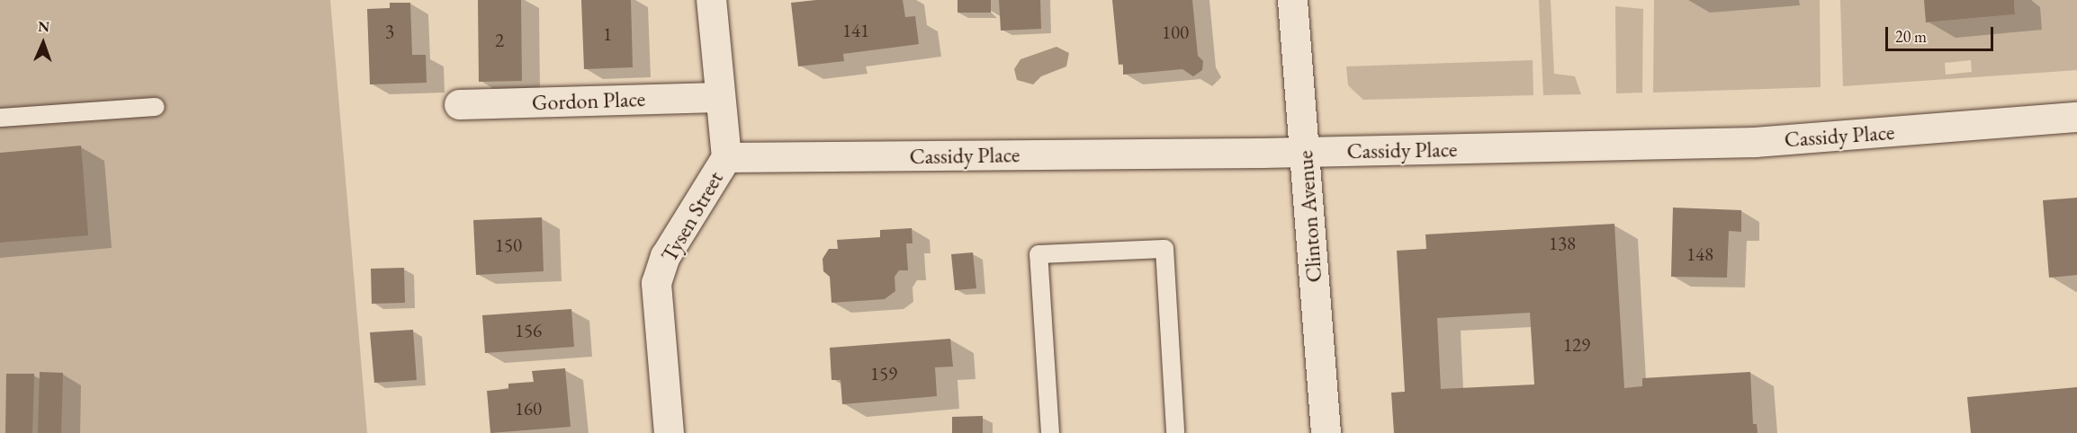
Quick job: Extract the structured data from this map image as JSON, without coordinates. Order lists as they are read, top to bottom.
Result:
{
  "streets": {
    "street": [
      "Gordon Place",
      "Cassidy Place",
      "Tysen Street",
      "Clinton Avenue"
    ]
  },
  "crossings": [
    ["Gordon Place", "Tysen Street"],
    ["Cassidy Place", "Tysen Street"],
    ["Cassidy Place", "Clinton Avenue"]
  ],
  "house_numbers": [
    "141",
    "3",
    "100",
    "1",
    "2",
    "138",
    "150",
    "148",
    "156",
    "129",
    "159",
    "160"
  ],
  "scale_bar": "20 m",
  "north": "top"
}
